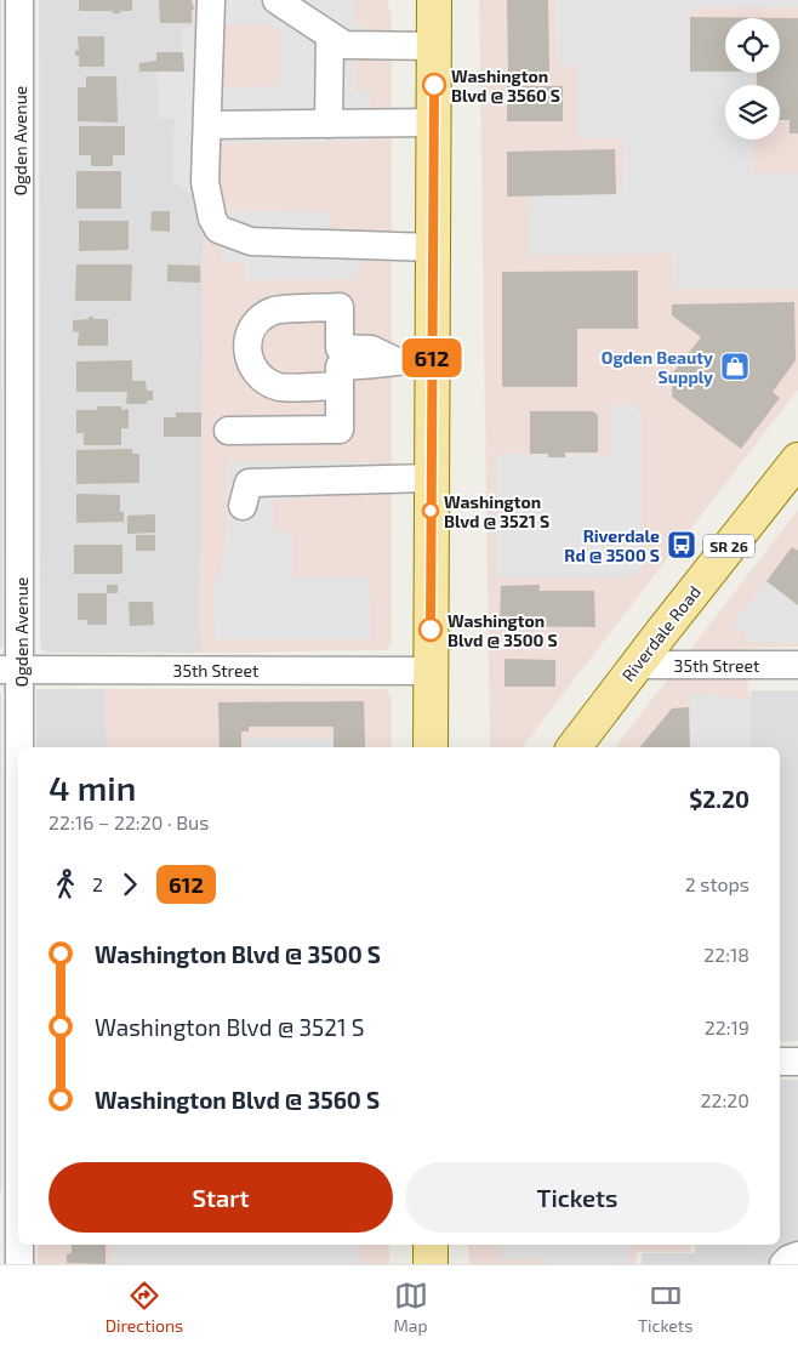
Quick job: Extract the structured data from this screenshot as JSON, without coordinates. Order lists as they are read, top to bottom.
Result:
{
  "streets": {
    "main road": ["SR 26", "Riverdale Road"],
    "street": ["Ogden Avenue", "35th Street"]
  },
  "crossings": [
    ["Ogden Avenue", "35th Street"],
    ["Riverdale Road", "35th Street"]
  ],
  "places": {
    "other": ["Washington Blvd @ 3560 S", "Washington Blvd @ 3521 S", "Washington Blvd @ 3500 S"],
    "shop": ["Ogden Beauty Supply"],
    "bus stop": ["Riverdale Rd @ 3500 S"]
  },
  "lines": ["bus line 612"],
  "page": {
    "on_map": "612",
    "heading": ["4 min", "22:16 – 22:20 · Bus", "$2.20"],
    "legs": ["2", "612", "2 stops"],
    "list": [
      {
        "name": "Washington Blvd @ 3500 S",
        "value": "22:18"
      },
      {
        "name": "Washington Blvd @ 3521 S",
        "value": "22:19"
      },
      {
        "name": "Washington Blvd @ 3560 S",
        "value": "22:20"
      }
    ],
    "buttons": ["Start", "Tickets"],
    "tabs": ["Directions", "Map", "Tickets"]
  }
}
